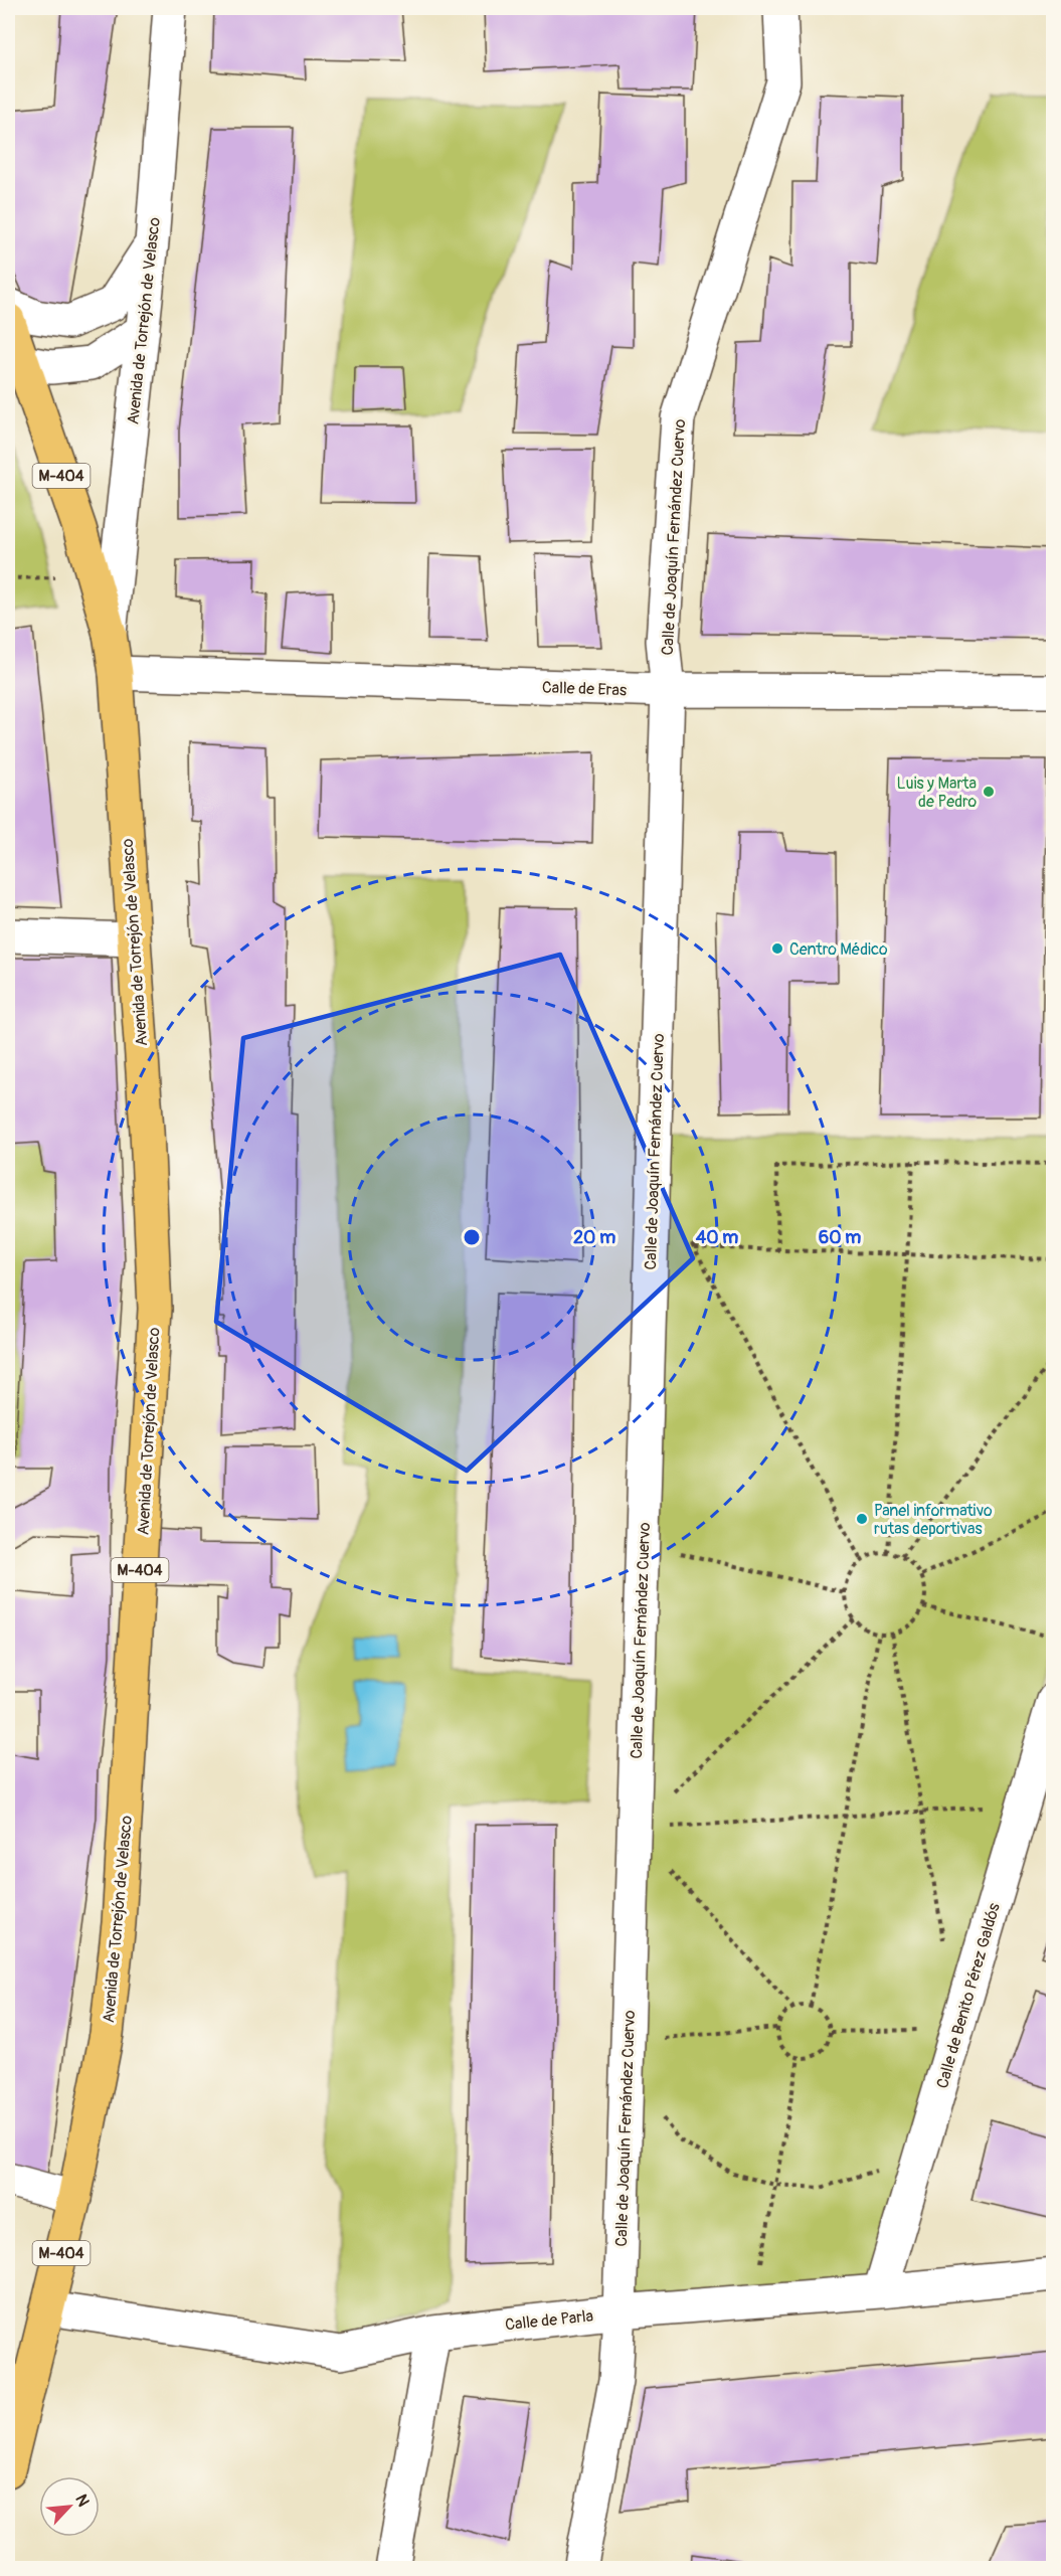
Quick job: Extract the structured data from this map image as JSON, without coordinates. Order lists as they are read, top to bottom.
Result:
{
  "streets": {
    "main road": ["Avenida de Torrejón de Velasco", "M-404"],
    "street": [
      "Calle de Joaquín Fernández Cuervo",
      "Calle de Eras",
      "Calle de Benito Pérez Galdós",
      "Calle de Parla"
    ]
  },
  "crossings": [
    ["Avenida de Torrejón de Velasco", "Calle de Eras"],
    ["Avenida de Torrejón de Velasco", "Calle de Parla"],
    ["Calle de Joaquín Fernández Cuervo", "Calle de Eras"],
    ["Calle de Joaquín Fernández Cuervo", "Calle de Parla"],
    ["Calle de Benito Pérez Galdós", "Calle de Parla"]
  ],
  "places": ["Luis y Marta de Pedro", "Centro Médico", "Panel informativo rutas deportivas"],
  "north": "top right",
  "rings": ["20 m", "40 m", "60 m"]
}
